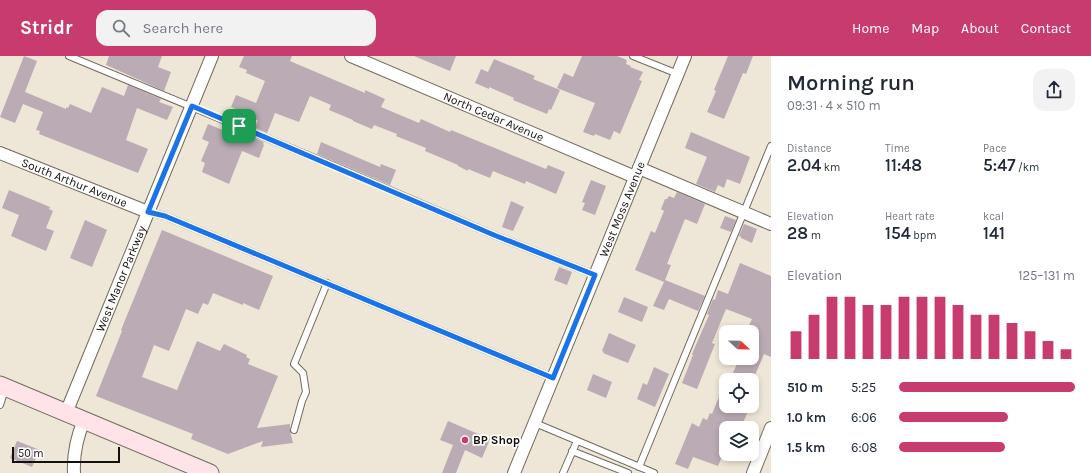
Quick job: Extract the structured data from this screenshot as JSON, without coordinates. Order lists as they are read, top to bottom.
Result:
{
  "streets": {
    "street": [
      "North Cedar Avenue",
      "South Arthur Avenue",
      "West Moss Avenue",
      "West Manor Parkway"
    ]
  },
  "crossings": [
    ["North Cedar Avenue", "West Moss Avenue"],
    ["South Arthur Avenue", "West Manor Parkway"]
  ],
  "places": ["BP Shop"],
  "scale_bar": "50 m",
  "north": "right",
  "page": {
    "header": "Stridr",
    "search": "Search here",
    "nav": [
      "Home",
      "Map",
      "About",
      "Contact"
    ],
    "heading": ["Morning run", "09:31 · 4 × 510 m"],
    "stats": [
      ["Distance", "2.04 km"],
      ["Time", "11:48"],
      ["Pace", "5:47 /km"],
      ["Elevation", "28 m"],
      ["Heart rate", "154 bpm"],
      ["kcal", "141"]
    ],
    "chart": ["Elevation", "125–131 m"],
    "list": [
      {
        "name": "510 m",
        "note": "5:25"
      },
      {
        "name": "1.0 km",
        "note": "6:06"
      },
      {
        "name": "1.5 km",
        "note": "6:08"
      }
    ],
    "scale": "50 m"
  }
}
